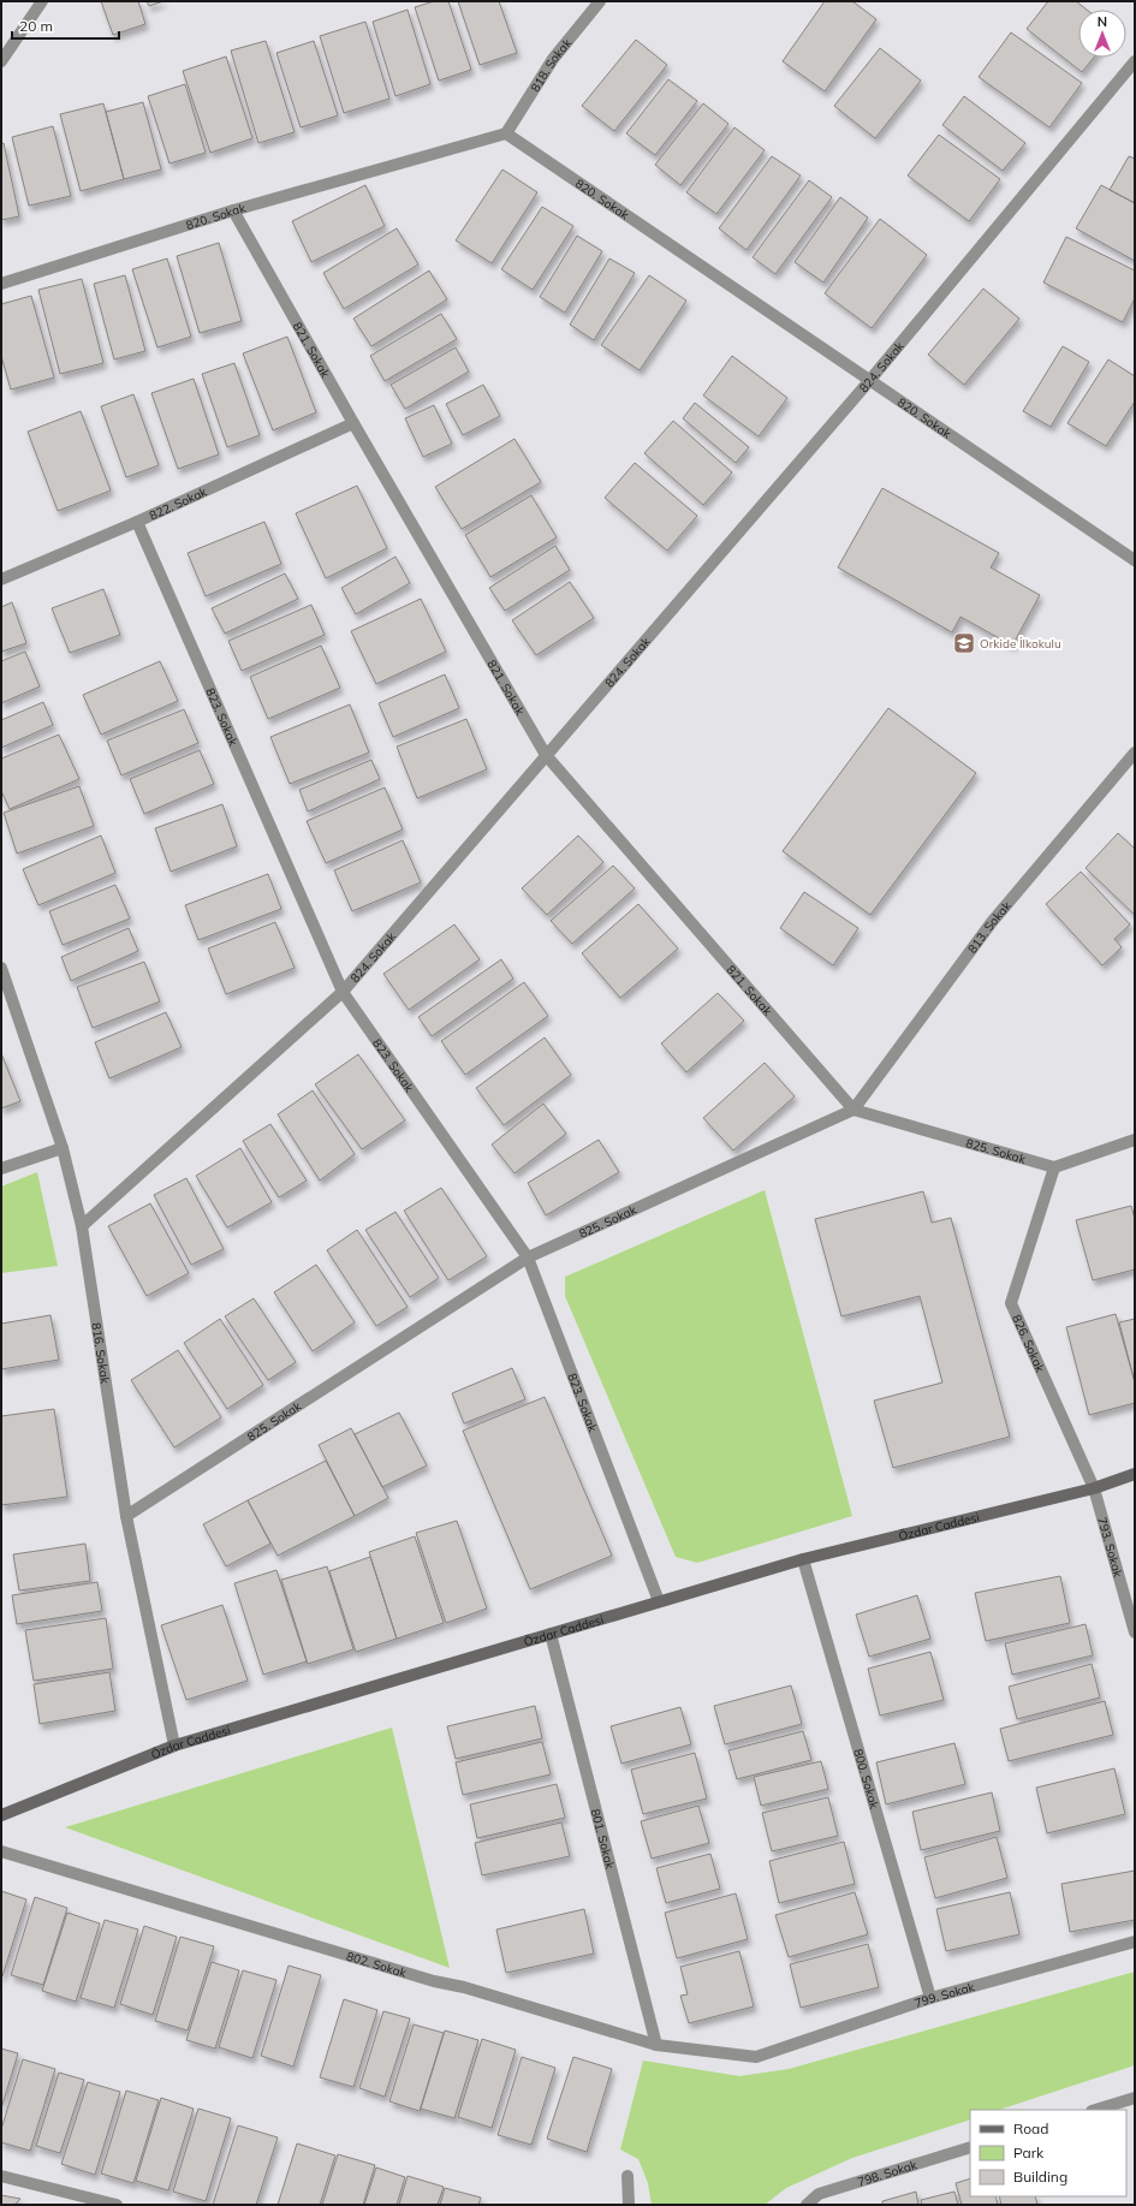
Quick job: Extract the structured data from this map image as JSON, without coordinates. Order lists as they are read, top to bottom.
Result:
{
  "streets": {
    "main road": ["Özdar Caddesi"],
    "street": [
      "818. Sokak",
      "820. Sokak",
      "821. Sokak",
      "824. Sokak",
      "822. Sokak",
      "823. Sokak",
      "813. Sokak",
      "825. Sokak",
      "826. Sokak",
      "816. Sokak",
      "793. Sokak",
      "800. Sokak",
      "801. Sokak",
      "802. Sokak",
      "799. Sokak",
      "798. Sokak"
    ]
  },
  "crossings": [
    ["818. Sokak", "820. Sokak"],
    ["820. Sokak", "821. Sokak"],
    ["820. Sokak", "824. Sokak"],
    ["821. Sokak", "824. Sokak"],
    ["821. Sokak", "822. Sokak"],
    ["821. Sokak", "813. Sokak"],
    ["821. Sokak", "825. Sokak"],
    ["824. Sokak", "823. Sokak"],
    ["824. Sokak", "816. Sokak"],
    ["822. Sokak", "823. Sokak"],
    ["823. Sokak", "825. Sokak"],
    ["823. Sokak", "Özdar Caddesi"],
    ["813. Sokak", "825. Sokak"],
    ["825. Sokak", "826. Sokak"],
    ["825. Sokak", "816. Sokak"],
    ["826. Sokak", "Özdar Caddesi"],
    ["826. Sokak", "793. Sokak"],
    ["816. Sokak", "Özdar Caddesi"],
    ["Özdar Caddesi", "793. Sokak"],
    ["Özdar Caddesi", "800. Sokak"],
    ["Özdar Caddesi", "801. Sokak"],
    ["800. Sokak", "799. Sokak"],
    ["801. Sokak", "802. Sokak"],
    ["802. Sokak", "799. Sokak"]
  ],
  "places": {
    "school or university": ["Orkide İlkokulu"]
  },
  "legend": ["Road", "Park", "Building"],
  "scale_bar": "20 m",
  "north": "top"
}
